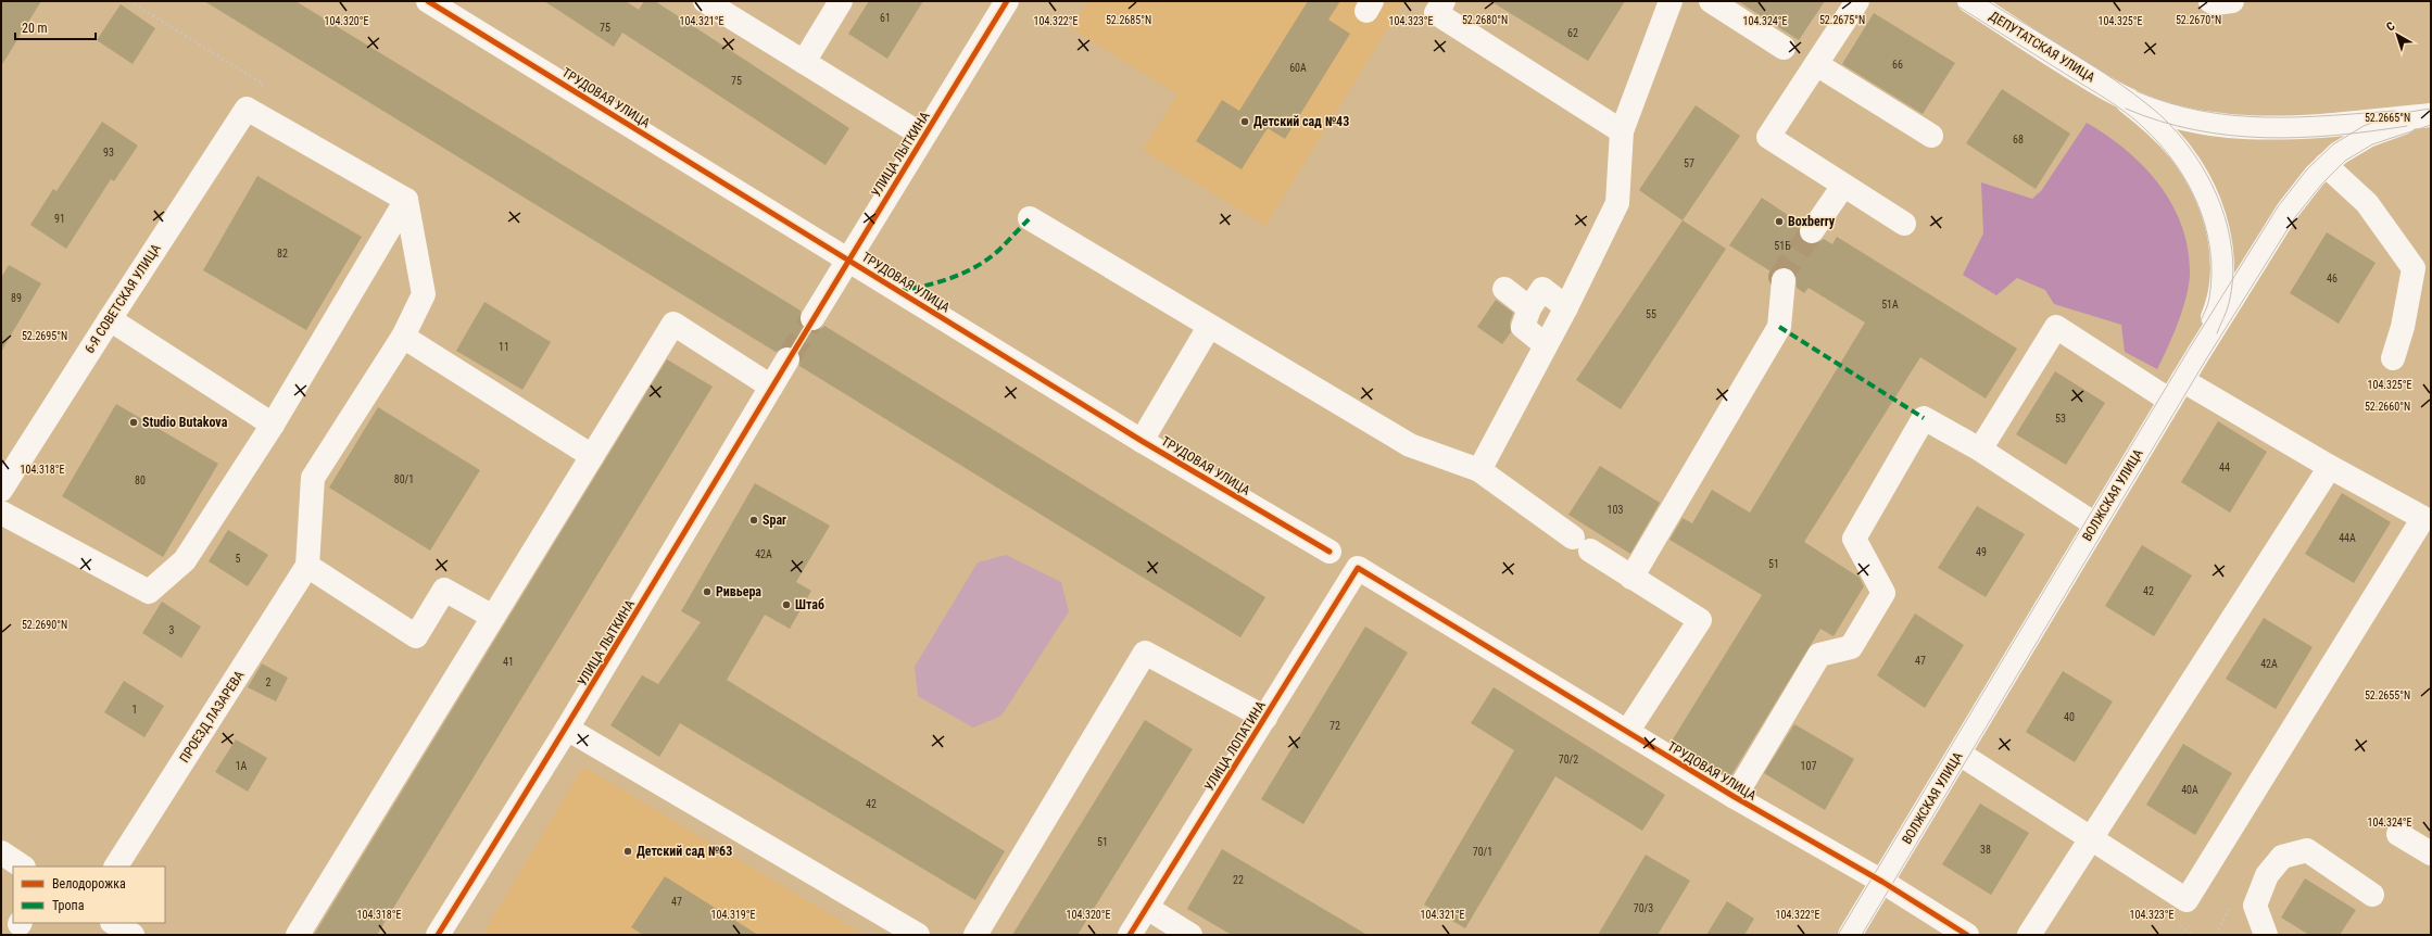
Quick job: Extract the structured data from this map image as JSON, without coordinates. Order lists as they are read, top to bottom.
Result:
{
  "streets": {
    "street": [
      "ДЕПУТАТСКАЯ УЛИЦА",
      "ТРУДОВАЯ УЛИЦА",
      "УЛИЦА ЛЫТКИНА",
      "6-Я СОВЕТСКАЯ УЛИЦА",
      "ВОЛЖСКАЯ УЛИЦА",
      "ПРОЕЗД ЛАЗАРЕВА",
      "УЛИЦА ЛОПАТИНА"
    ]
  },
  "crossings": [
    ["ДЕПУТАТСКАЯ УЛИЦА", "ВОЛЖСКАЯ УЛИЦА"],
    ["ТРУДОВАЯ УЛИЦА", "УЛИЦА ЛЫТКИНА"],
    ["ТРУДОВАЯ УЛИЦА", "ВОЛЖСКАЯ УЛИЦА"],
    ["ТРУДОВАЯ УЛИЦА", "УЛИЦА ЛОПАТИНА"]
  ],
  "places": [
    "Детский сад №43",
    "Boxberry",
    "Studio Butakova",
    "Spar",
    "Ривьера",
    "Штаб",
    "Детский сад №63"
  ],
  "house_numbers": [
    "61",
    "75",
    "62",
    "66",
    "60А",
    "75",
    "68",
    "93",
    "57",
    "91",
    "51Б",
    "82",
    "46",
    "89",
    "51А",
    "55",
    "11",
    "53",
    "44",
    "80/1",
    "80",
    "103",
    "44А",
    "49",
    "42А",
    "5",
    "51",
    "42",
    "3",
    "47",
    "41",
    "42А",
    "2",
    "1",
    "40",
    "72",
    "70/2",
    "1А",
    "107",
    "40А",
    "42",
    "51",
    "38",
    "70/1",
    "22",
    "47",
    "70/3"
  ],
  "legend": ["Велодорожка", "Тропа"],
  "scale_bar": "20 m",
  "north": "top left",
  "coordinates": [
    "52.2685°N",
    "52.2680°N",
    "52.2675°N",
    "52.2670°N",
    "104.320°E",
    "104.321°E",
    "104.322°E",
    "104.323°E",
    "104.324°E",
    "104.325°E",
    "52.2665°N",
    "52.2695°N",
    "52.2660°N",
    "104.318°E",
    "52.2690°N",
    "52.2655°N",
    "104.319°E"
  ]
}
